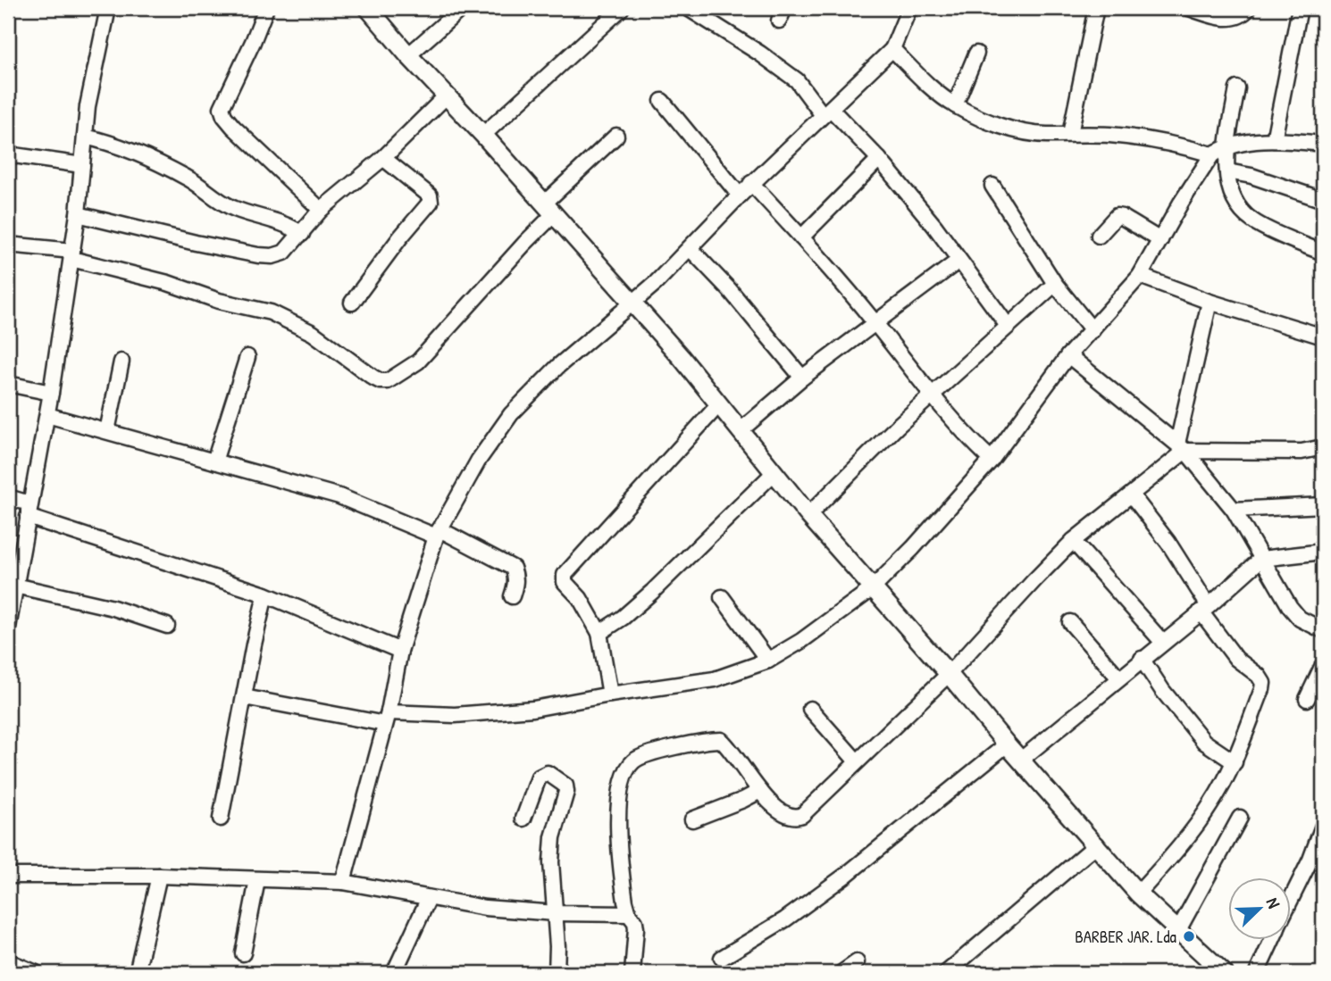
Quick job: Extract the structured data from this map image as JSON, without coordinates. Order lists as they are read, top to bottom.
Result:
{
  "places": ["BARBER JAR. Lda"],
  "north": "top right"
}
